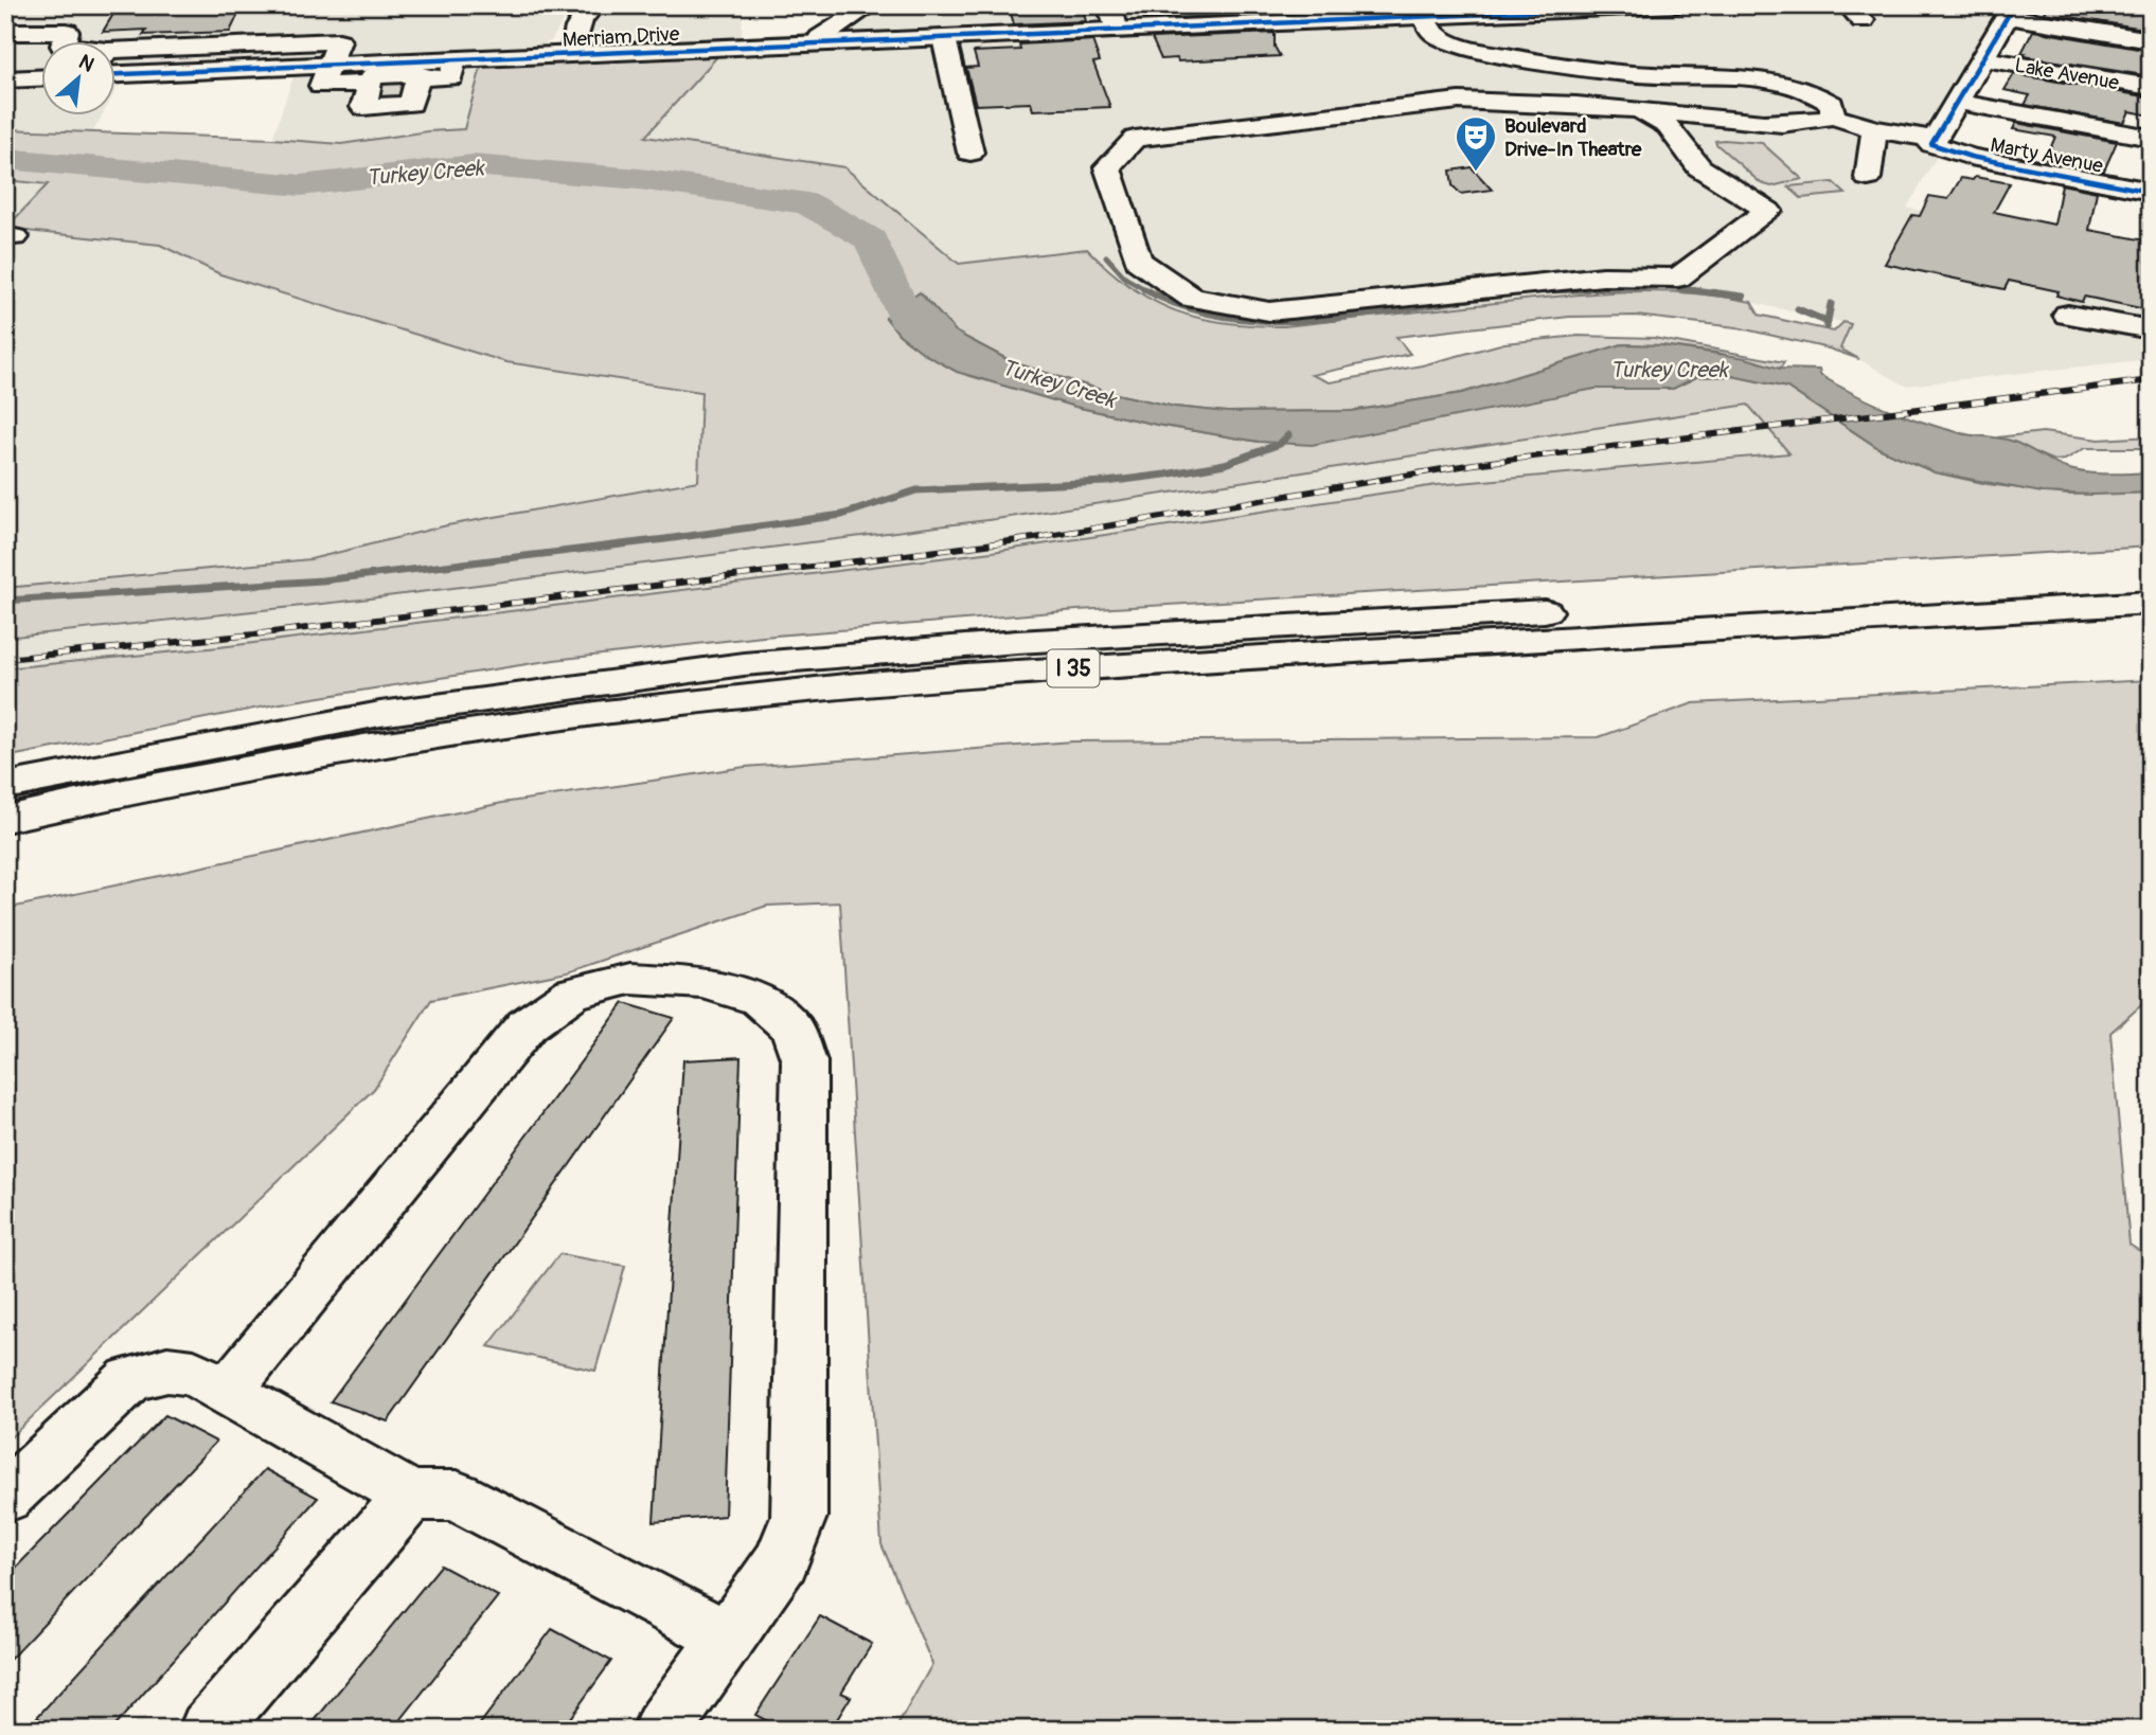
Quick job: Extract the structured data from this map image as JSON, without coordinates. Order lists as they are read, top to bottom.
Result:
{
  "streets": {
    "main road": [
      "Merriam Drive",
      "Lake Avenue",
      "Marty Avenue",
      "I 35"
    ]
  },
  "water": ["Turkey Creek"],
  "places": {
    "theatre": ["Boulevard Drive-In Theatre"]
  },
  "north": "top right"
}
